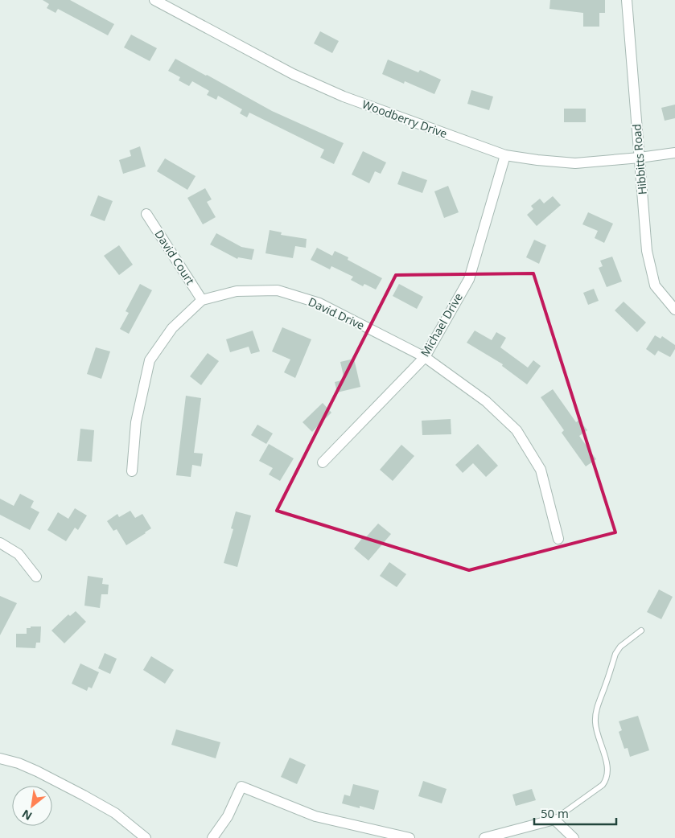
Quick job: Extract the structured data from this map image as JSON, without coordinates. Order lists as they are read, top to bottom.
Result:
{
  "streets": {
    "street": [
      "Woodberry Drive",
      "Hibbitts Road",
      "David Court",
      "David Drive",
      "Michael Drive"
    ]
  },
  "crossings": [
    ["Woodberry Drive", "Hibbitts Road"],
    ["Woodberry Drive", "Michael Drive"],
    ["David Court", "David Drive"],
    ["David Drive", "Michael Drive"]
  ],
  "scale_bar": "50 m",
  "north": "bottom left"
}
